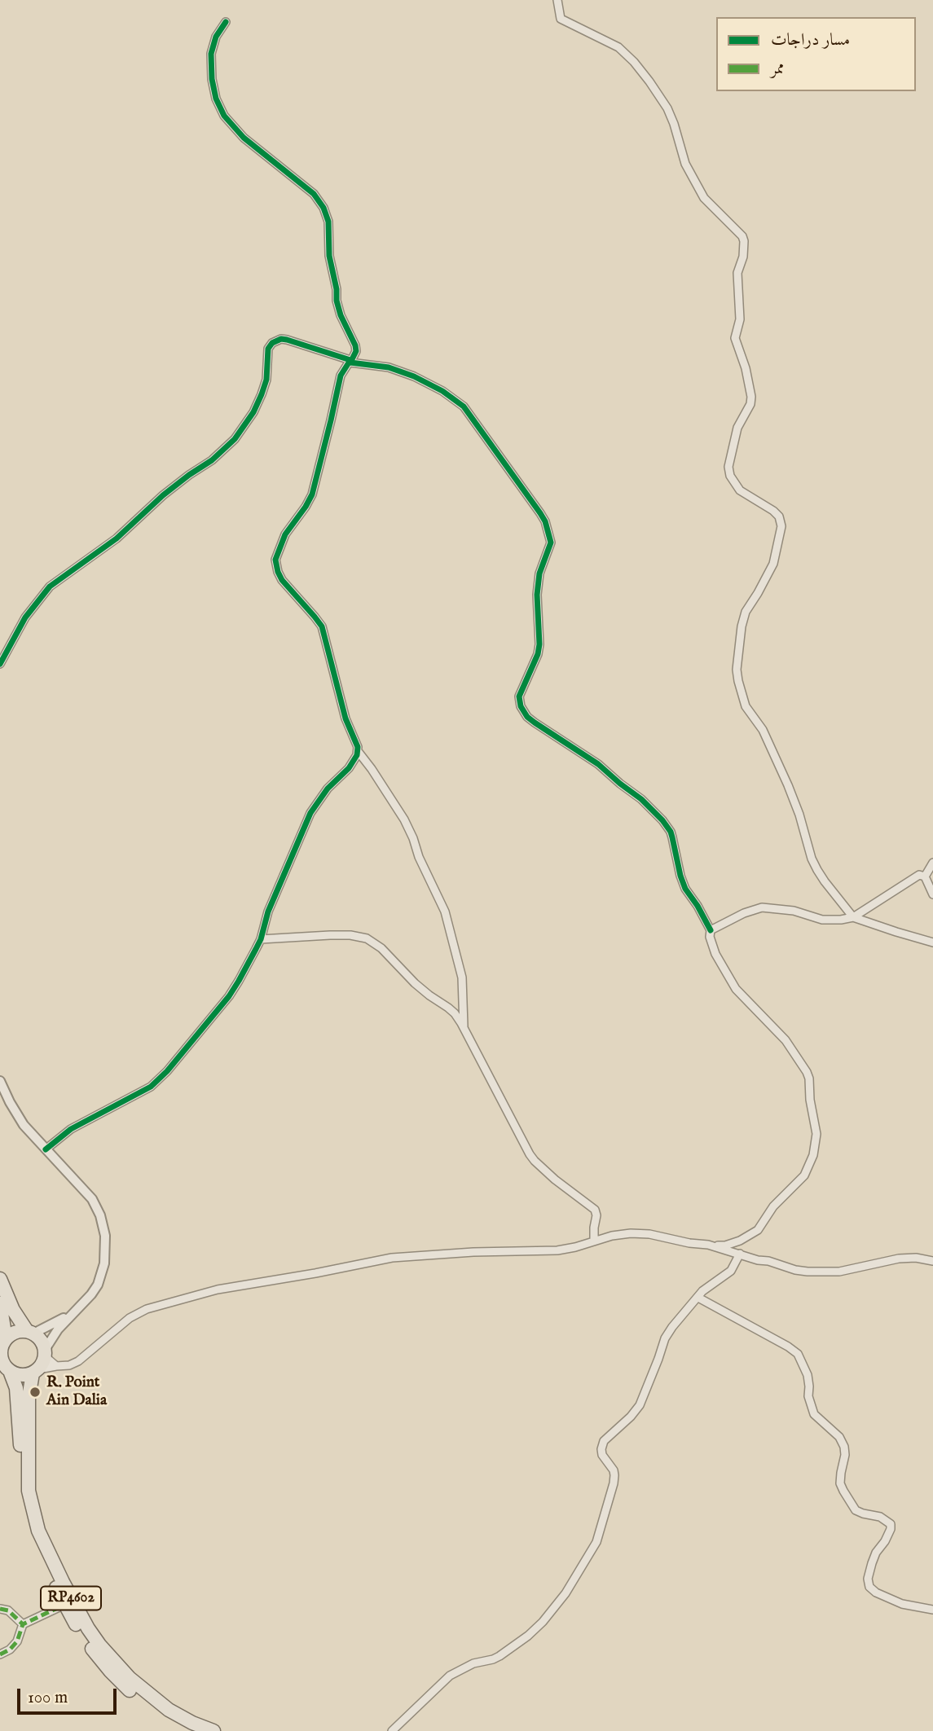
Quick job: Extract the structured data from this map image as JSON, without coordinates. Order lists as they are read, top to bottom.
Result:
{
  "streets": {
    "highway": ["RP4602"]
  },
  "places": ["R. Point Ain Dalia"],
  "legend": ["مسار دراجات", "ممر"],
  "scale_bar": "100 m"
}
